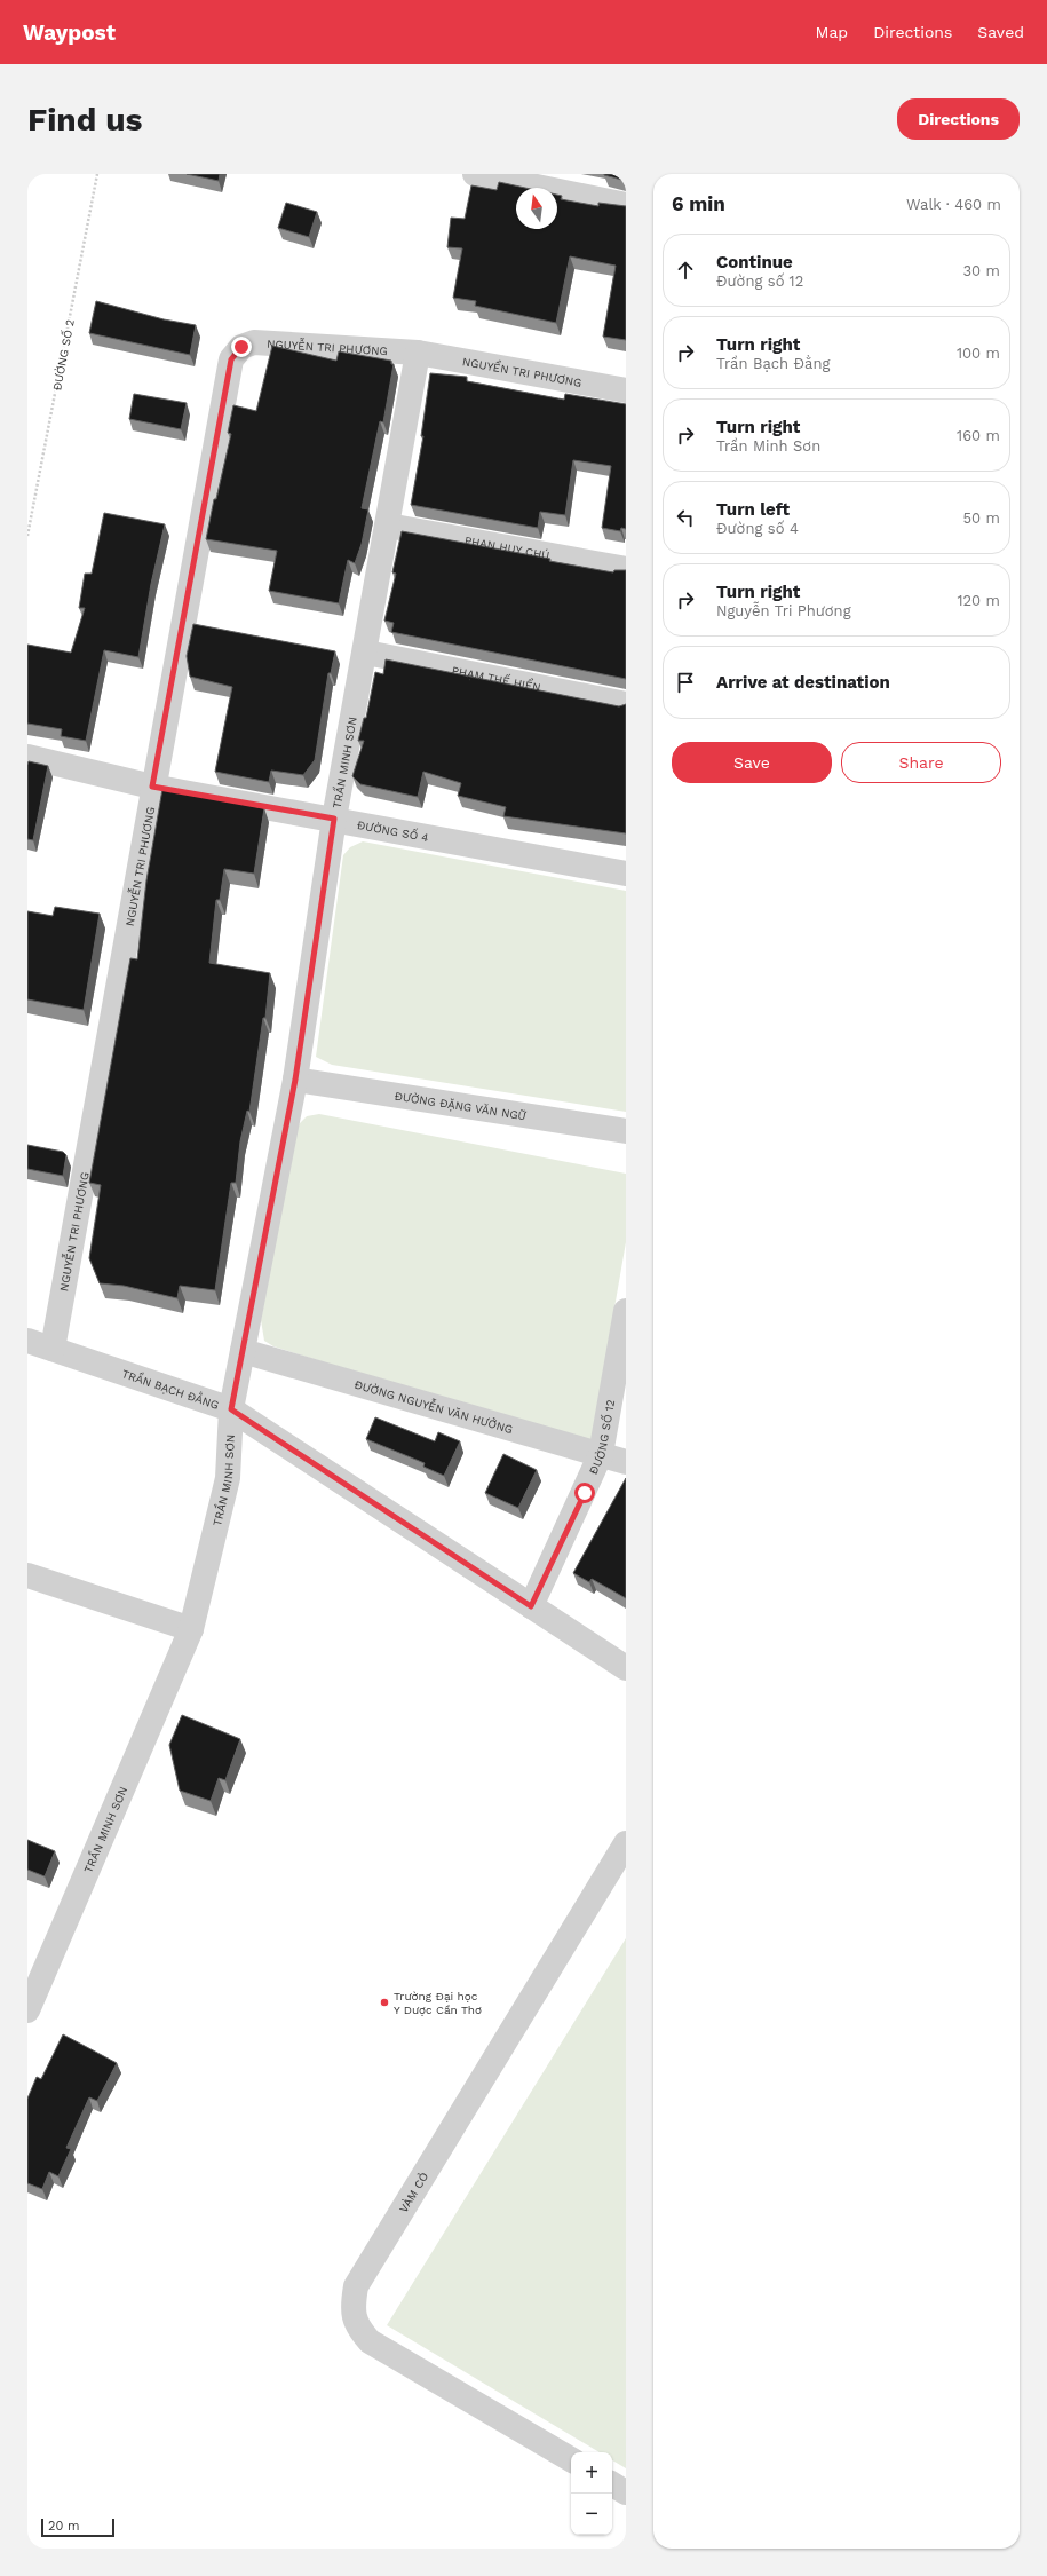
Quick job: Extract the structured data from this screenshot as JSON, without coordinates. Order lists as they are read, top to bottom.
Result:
{
  "streets": {
    "street": [
      "NGUYỄN TRI PHƯƠNG",
      "NGUYỂN TRI PHƯƠNG",
      "PHAN HUY CHÚ",
      "PHẠM THẾ HIỂN",
      "TRẦN MINH SƠN",
      "ĐƯỜNG SỐ 4",
      "ĐƯỜNG ĐẶNG VĂN NGỮ",
      "TRẦN BẠCH ĐẰNG",
      "ĐƯỜNG NGUYỄN VĂN HƯỞNG",
      "ĐƯỜNG SỐ 12",
      "VÀM CỎ"
    ],
    "path": ["ĐƯỜNG SỐ 2"]
  },
  "crossings": [
    ["NGUYỄN TRI PHƯƠNG", "NGUYỂN TRI PHƯƠNG"],
    ["NGUYỄN TRI PHƯƠNG", "TRẦN MINH SƠN"],
    ["NGUYỄN TRI PHƯƠNG", "ĐƯỜNG SỐ 4"],
    ["NGUYỄN TRI PHƯƠNG", "TRẦN BẠCH ĐẰNG"],
    ["NGUYỂN TRI PHƯƠNG", "TRẦN MINH SƠN"],
    ["PHAN HUY CHÚ", "TRẦN MINH SƠN"],
    ["PHẠM THẾ HIỂN", "TRẦN MINH SƠN"],
    ["TRẦN MINH SƠN", "ĐƯỜNG SỐ 4"],
    ["TRẦN MINH SƠN", "ĐƯỜNG ĐẶNG VĂN NGỮ"],
    ["TRẦN MINH SƠN", "TRẦN BẠCH ĐẰNG"],
    ["TRẦN MINH SƠN", "ĐƯỜNG NGUYỄN VĂN HƯỞNG"],
    ["TRẦN BẠCH ĐẰNG", "ĐƯỜNG SỐ 12"],
    ["ĐƯỜNG NGUYỄN VĂN HƯỞNG", "ĐƯỜNG SỐ 12"]
  ],
  "places": ["Trường Đại học Y Dược Cần Thơ"],
  "scale_bar": "20 m",
  "north": "top",
  "page": {
    "header": "Waypost",
    "nav": ["Map", "Directions", "Saved"],
    "buttons": [
      "Directions",
      ["Save", "Share"]
    ],
    "title": "Find us",
    "heading": ["6 min", "Walk · 460 m"],
    "list": [
      ["Continue", "Đường số 12", "30 m"],
      ["Turn right", "Trần Bạch Đằng", "100 m"],
      ["Turn right", "Trần Minh Sơn", "160 m"],
      ["Turn left", "Đường số 4", "50 m"],
      ["Turn right", "Nguyễn Tri Phương", "120 m"],
      "Arrive at destination"
    ],
    "map_buttons": ["+", "−"],
    "scale": "20 m"
  }
}
